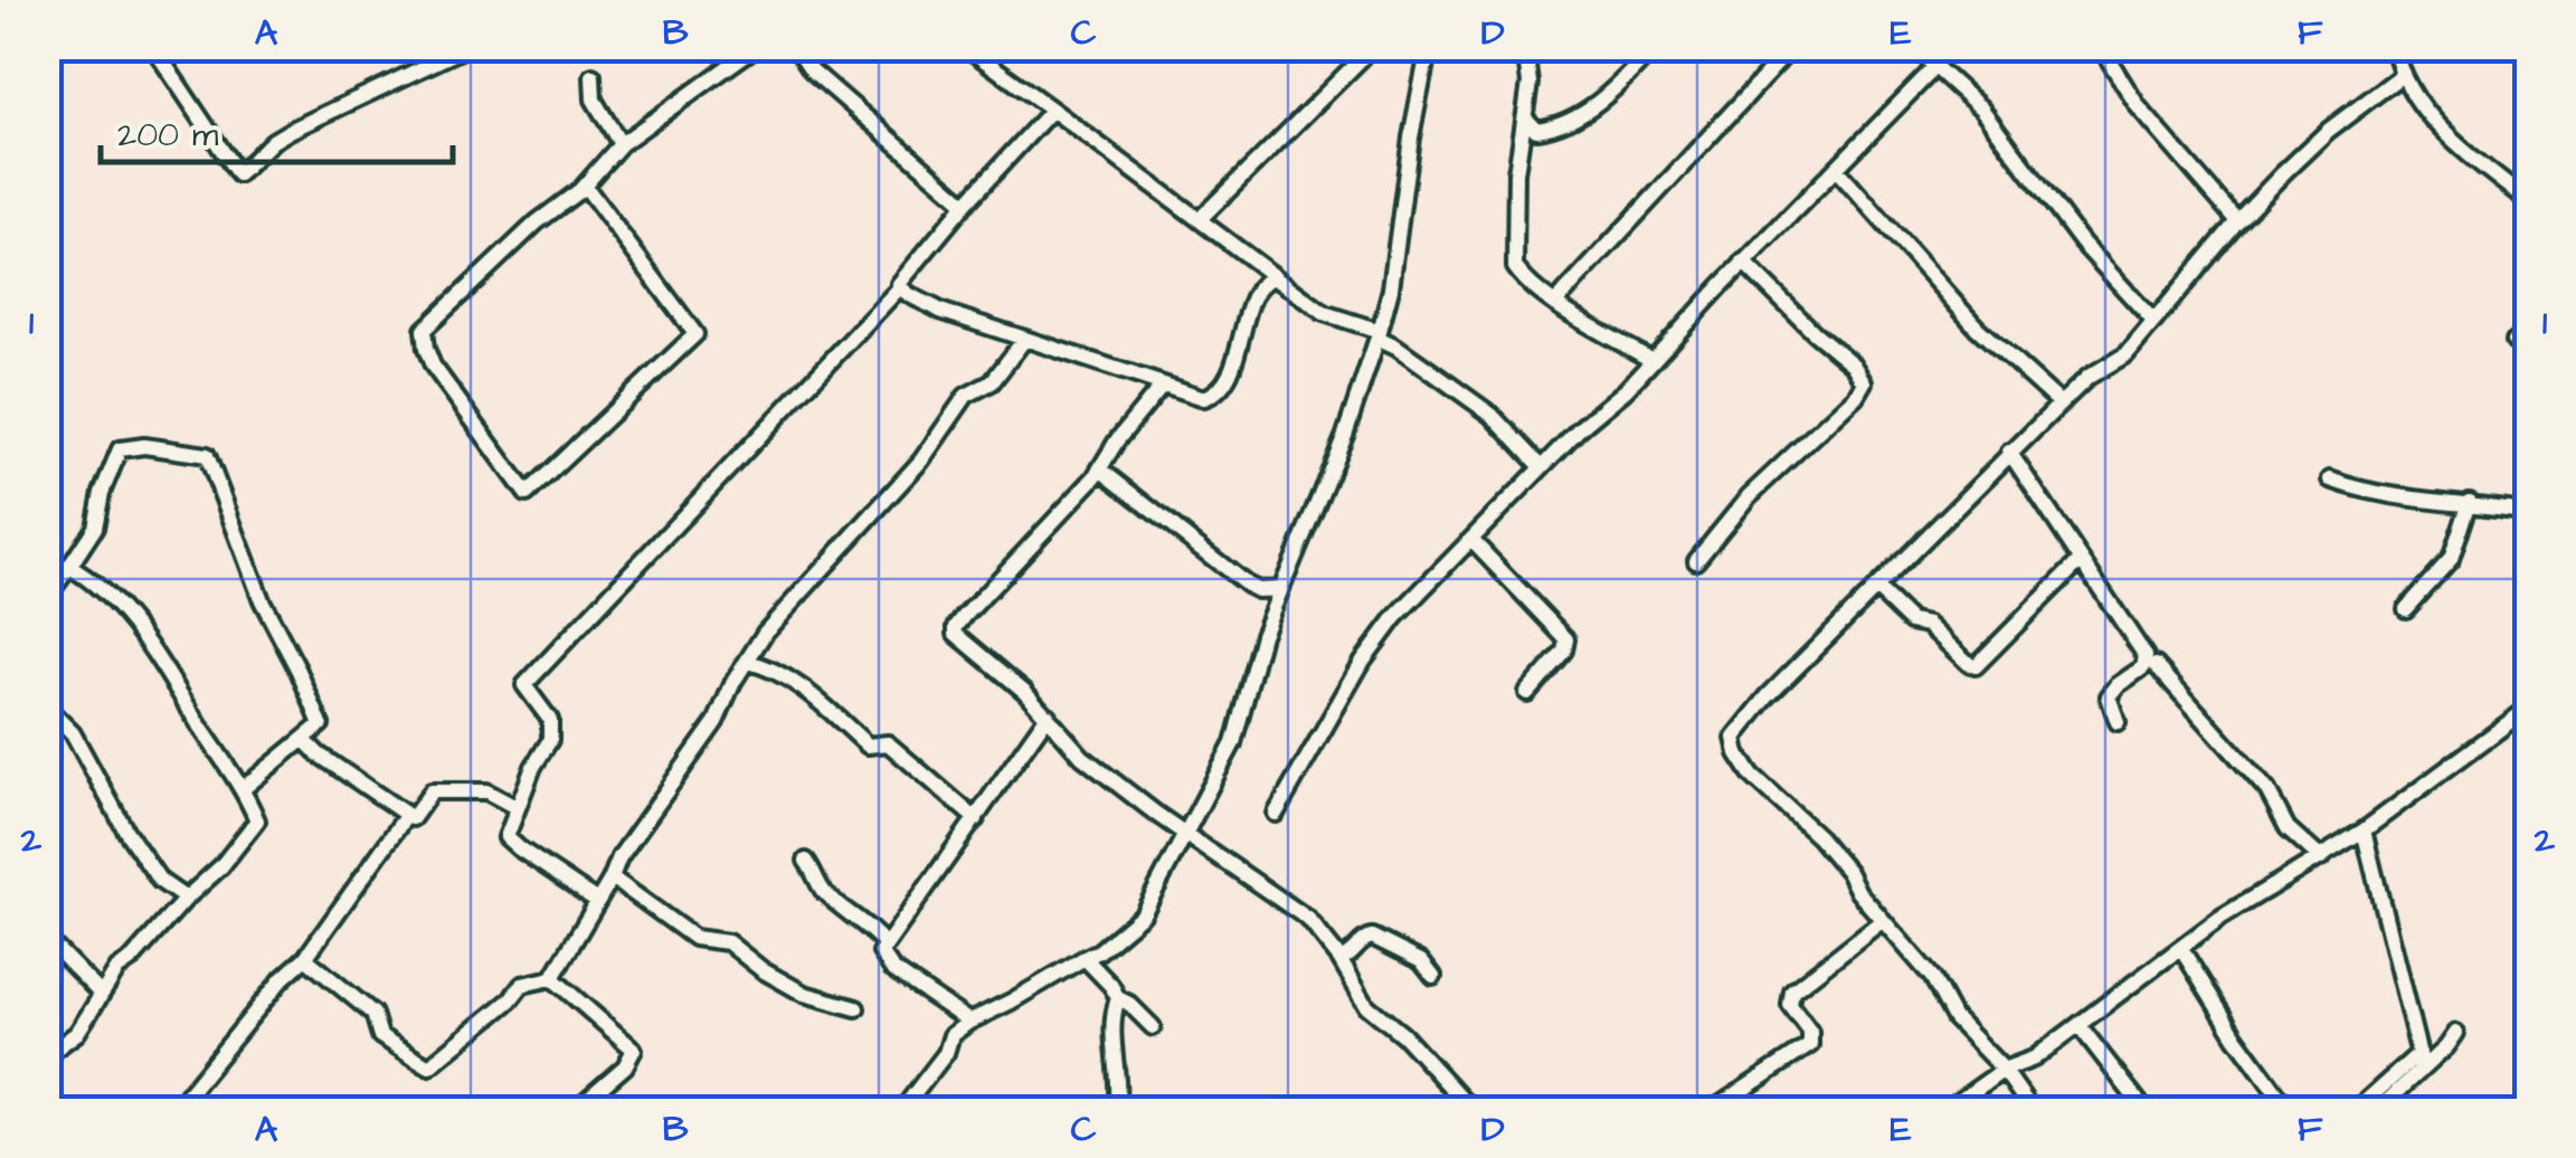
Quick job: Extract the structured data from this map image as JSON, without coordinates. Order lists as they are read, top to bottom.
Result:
{
  "scale_bar": "200 m",
  "grid": {
    "columns": [
      "A",
      "B",
      "C",
      "D",
      "E",
      "F"
    ],
    "rows": ["1", "2"]
  }
}
